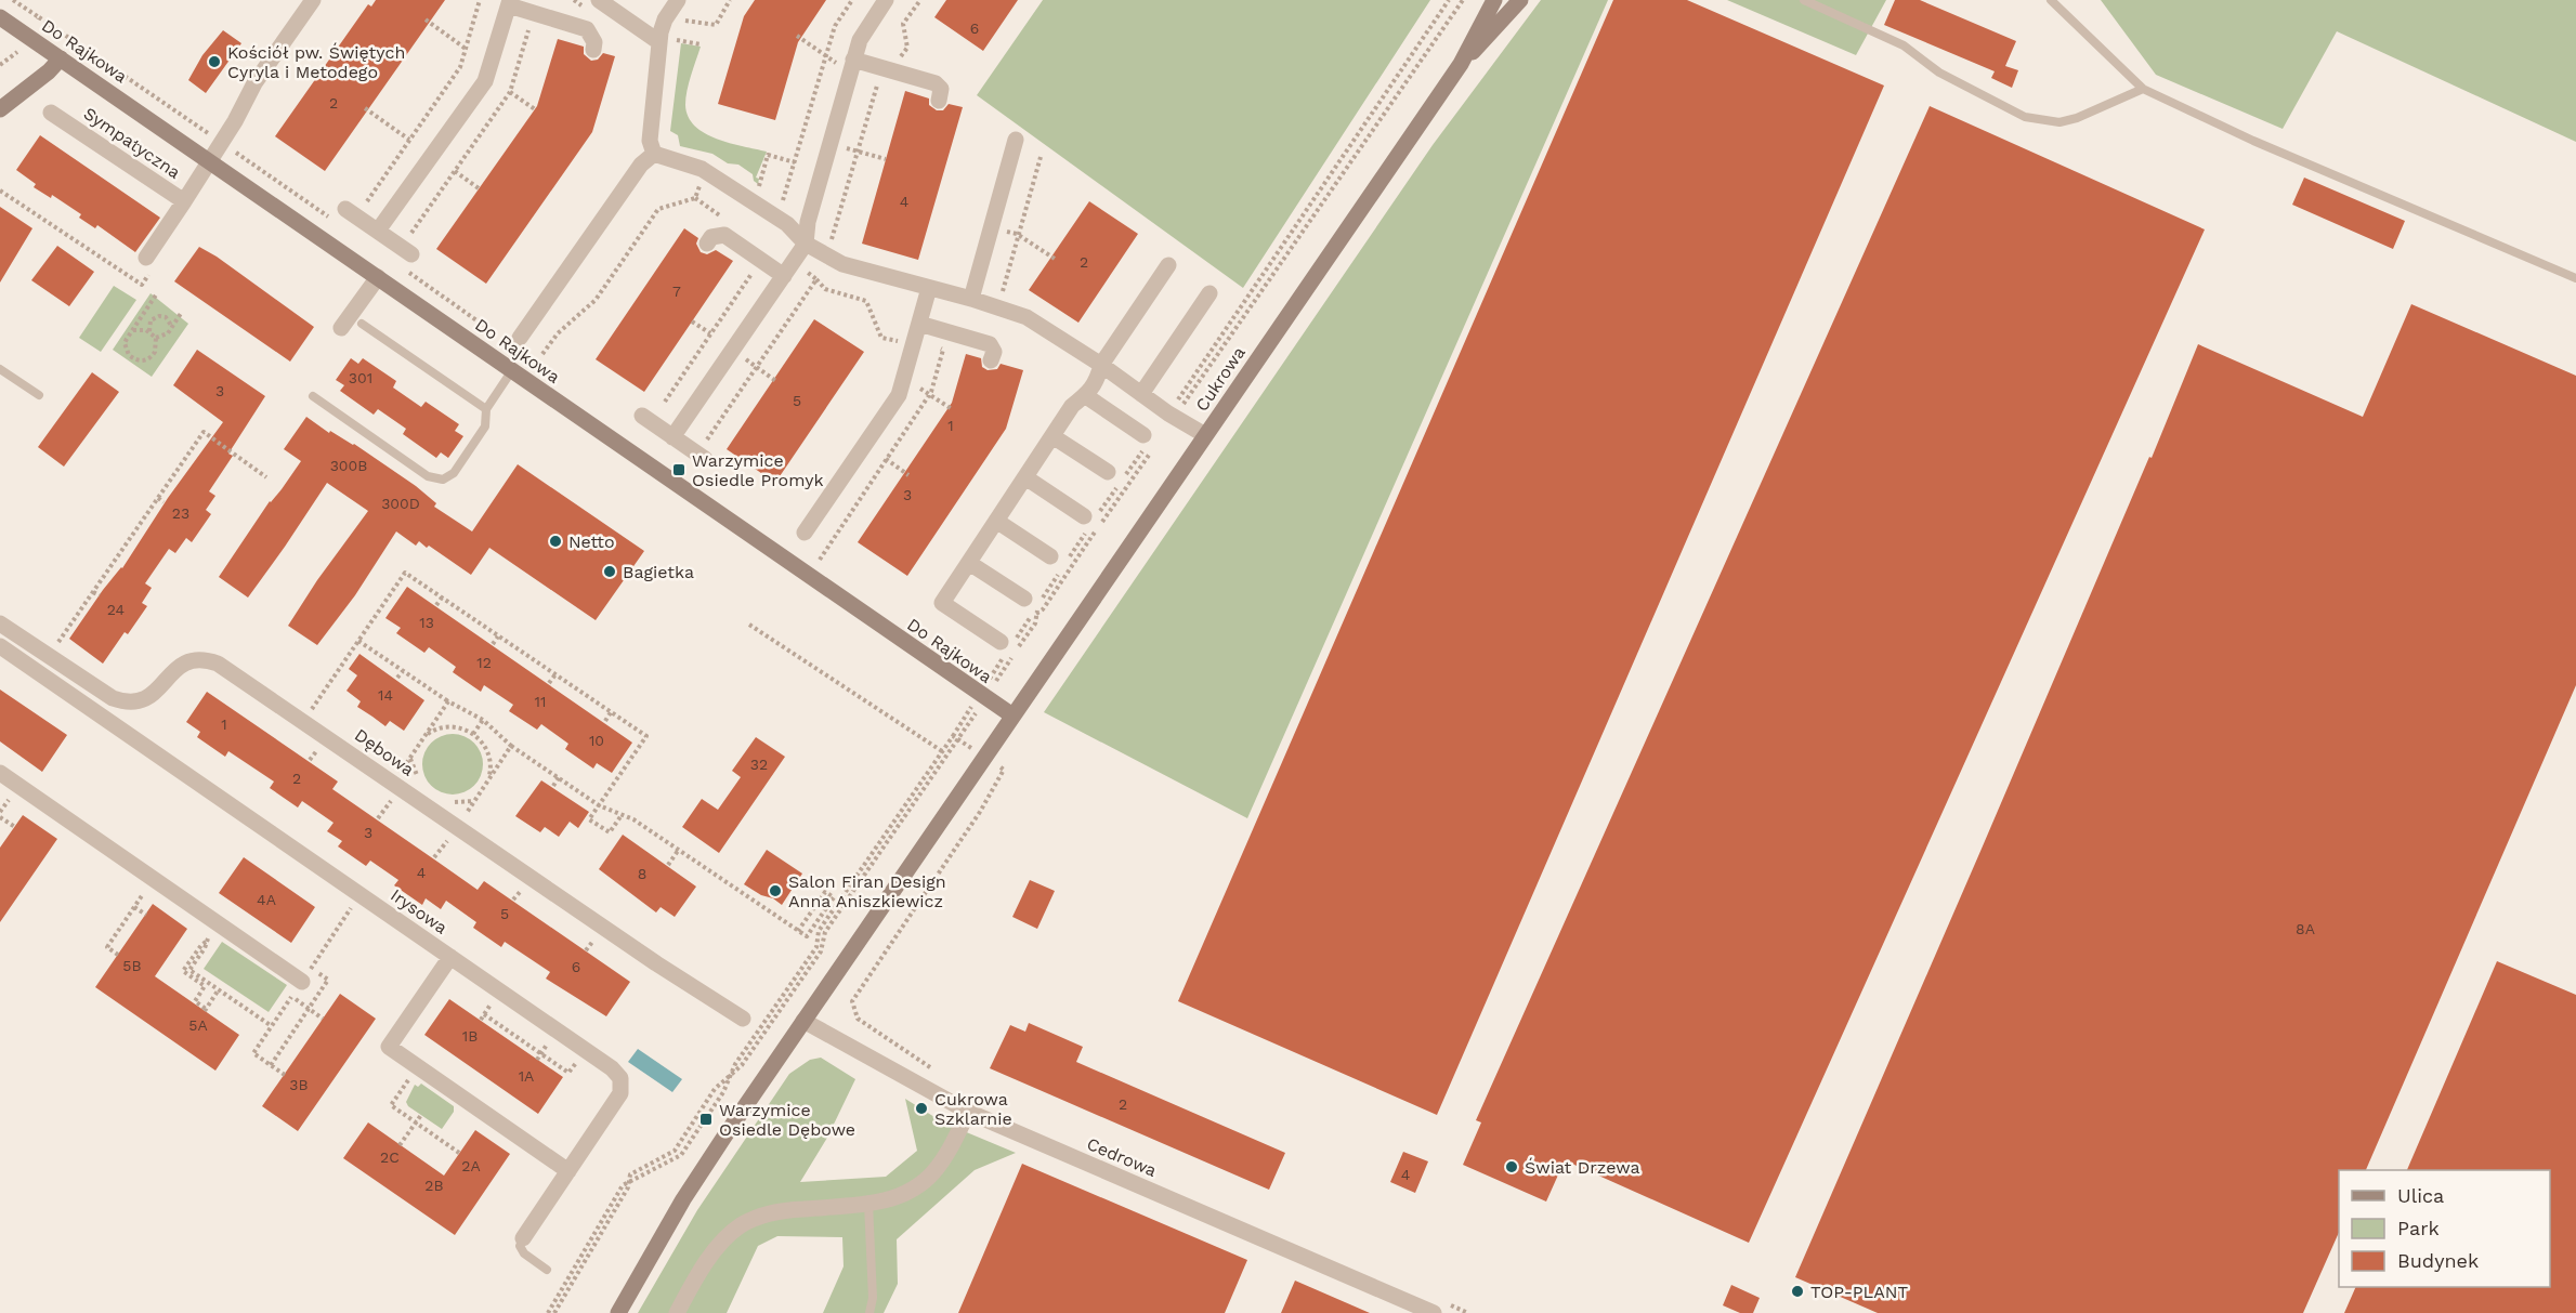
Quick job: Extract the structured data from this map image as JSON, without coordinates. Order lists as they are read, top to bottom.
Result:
{
  "streets": {
    "street": [
      "Do Rajkowa",
      "Sympatyczna",
      "Cukrowa",
      "Dębowa",
      "Irysowa",
      "Cedrowa"
    ]
  },
  "crossings": [
    ["Do Rajkowa", "Sympatyczna"],
    ["Do Rajkowa", "Cukrowa"],
    ["Cukrowa", "Cedrowa"]
  ],
  "places": {
    "other": [
      "Kościół pw. Świętych Cyryla i Metodego",
      "Netto",
      "Bagietka",
      "Salon Firan Design Anna Aniszkiewicz",
      "Cukrowa Szklarnie",
      "Świat Drzewa",
      "TOP-PLANT"
    ],
    "transit": ["Warzymice Osiedle Promyk", "Warzymice Osiedle Dębowe"]
  },
  "house_numbers": [
    "6",
    "2",
    "4",
    "2",
    "7",
    "301",
    "3",
    "5",
    "1",
    "300B",
    "3",
    "300D",
    "23",
    "24",
    "13",
    "12",
    "14",
    "11",
    "1",
    "10",
    "32",
    "2",
    "3",
    "4",
    "8",
    "4A",
    "5",
    "8A",
    "5B",
    "6",
    "5A",
    "1B",
    "1A",
    "3B",
    "2",
    "2C",
    "2A",
    "4",
    "2B"
  ],
  "legend": ["Ulica", "Park", "Budynek"]
}
